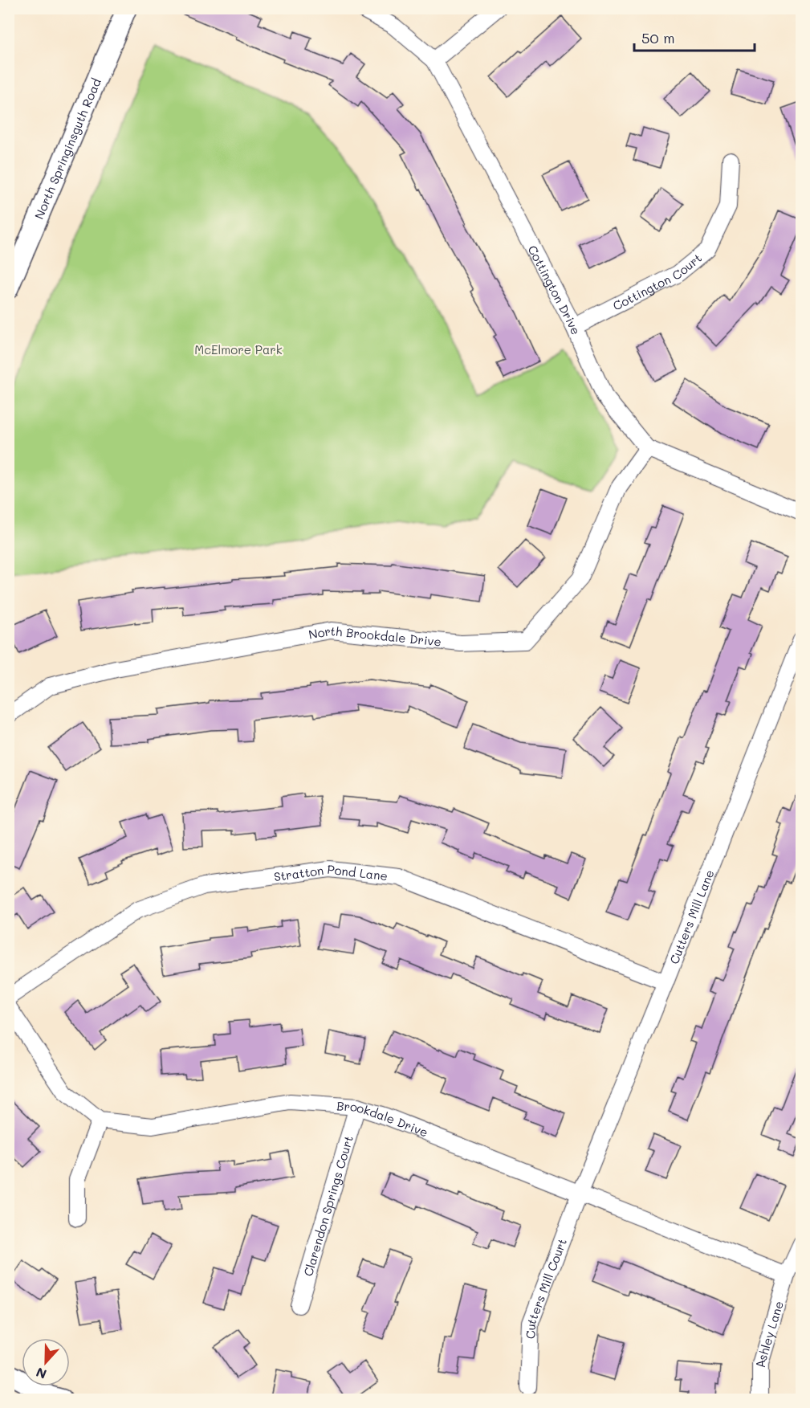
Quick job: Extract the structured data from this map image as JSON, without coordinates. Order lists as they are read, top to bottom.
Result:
{
  "streets": {
    "street": [
      "North Springinsguth Road",
      "Cottington Court",
      "Cottington Drive",
      "North Brookdale Drive",
      "Stratton Pond Lane",
      "Cutters Mill Lane",
      "Brookdale Drive",
      "Clarendon Springs Court",
      "Cutters Mill Court",
      "Ashley Lane"
    ]
  },
  "crossings": [
    ["Cottington Court", "Cottington Drive"],
    ["Cottington Drive", "North Brookdale Drive"],
    ["Stratton Pond Lane", "Cutters Mill Lane"],
    ["Cutters Mill Lane", "Brookdale Drive"],
    ["Cutters Mill Lane", "Cutters Mill Court"],
    ["Brookdale Drive", "Clarendon Springs Court"],
    ["Brookdale Drive", "Cutters Mill Court"],
    ["Brookdale Drive", "Ashley Lane"]
  ],
  "parks": ["McElmore Park"],
  "scale_bar": "50 m",
  "north": "bottom"
}
